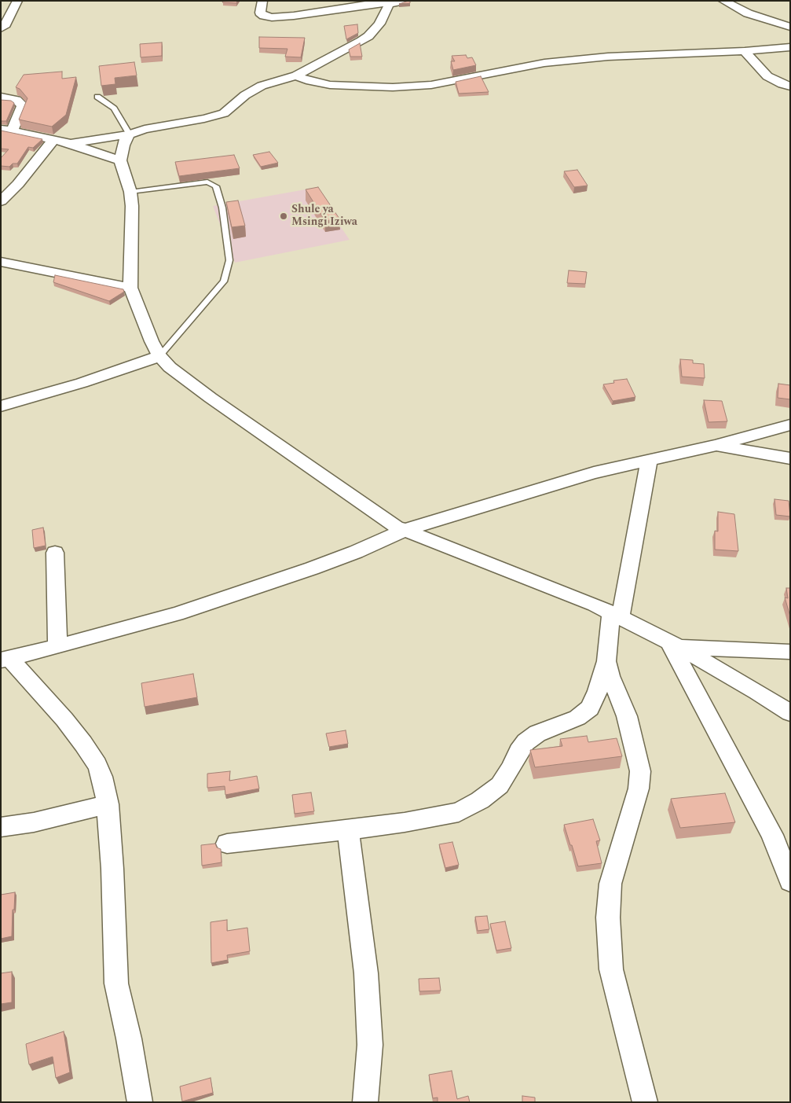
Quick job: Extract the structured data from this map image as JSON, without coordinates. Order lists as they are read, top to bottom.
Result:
{
  "places": ["Shule ya Msingi Iziwa"]
}
